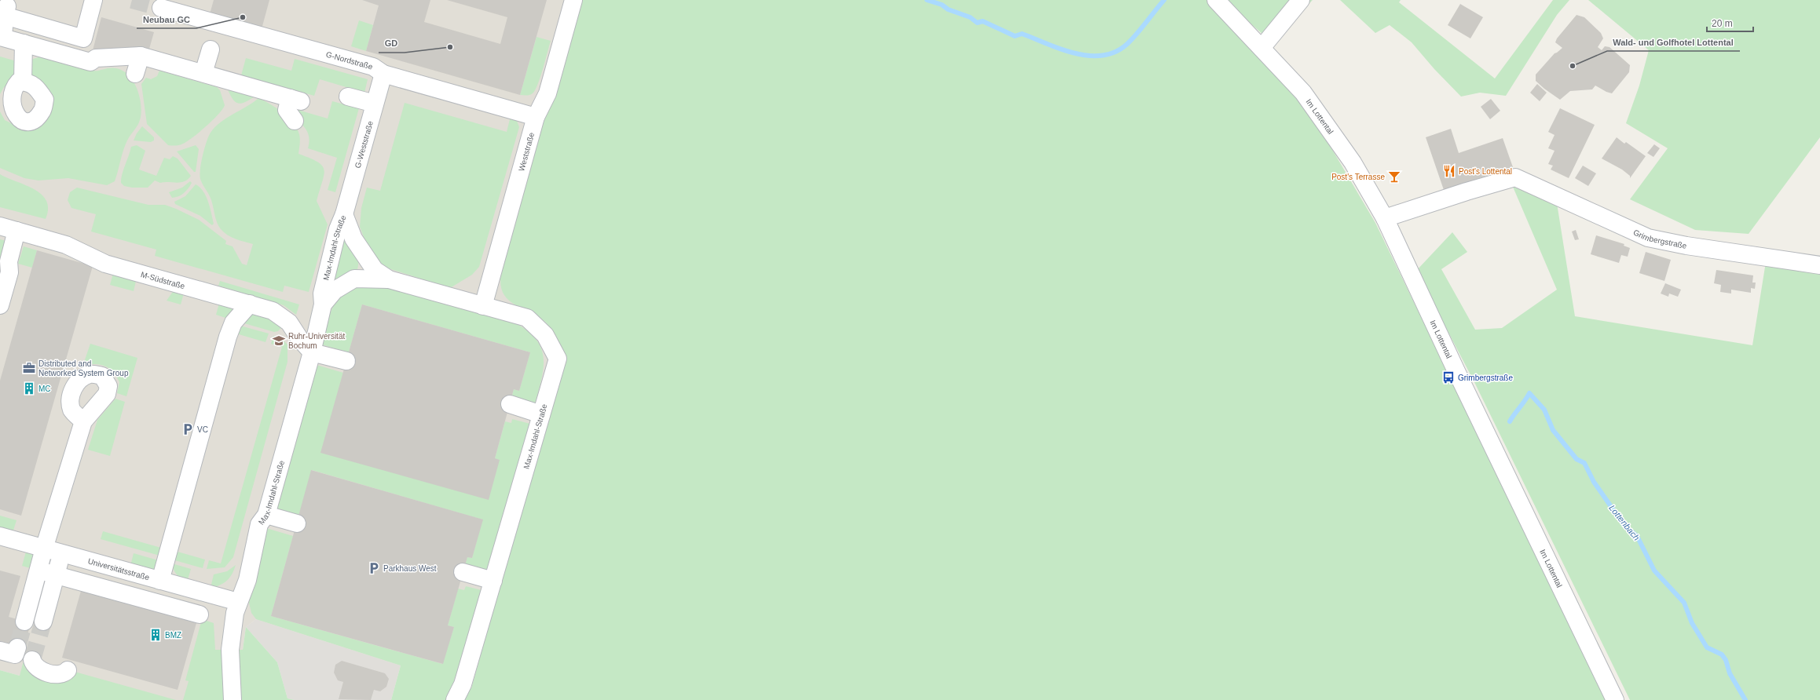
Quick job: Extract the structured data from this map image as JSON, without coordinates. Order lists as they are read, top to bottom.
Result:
{
  "streets": {
    "street": [
      "G-Nordstraße",
      "Im Lottental",
      "G-Weststraße",
      "Weststraße",
      "Grimbergstraße",
      "Max-Imdahl-Straße",
      "M-Südstraße",
      "Universitätsstraße"
    ]
  },
  "crossings": [
    ["G-Nordstraße", "G-Weststraße"],
    ["G-Nordstraße", "Weststraße"],
    ["Im Lottental", "Grimbergstraße"],
    ["G-Weststraße", "Max-Imdahl-Straße"],
    ["Weststraße", "Max-Imdahl-Straße"],
    ["Max-Imdahl-Straße", "M-Südstraße"],
    ["Max-Imdahl-Straße", "Universitätsstraße"]
  ],
  "water": ["Lottenbach"],
  "places": {
    "other": ["Neubau GC", "GD", "Wald- und Golfhotel Lottental"],
    "restaurant": ["Post's Lottental"],
    "bar": ["Post's Terrasse"],
    "school or university": ["Ruhr-Universität Bochum"],
    "office": ["Distributed and Networked System Group"],
    "bus stop": ["Grimbergstraße"],
    "building": ["MC", "BMZ"],
    "parking": ["VC", "Parkhaus West"]
  },
  "scale_bar": "20 m"
}
